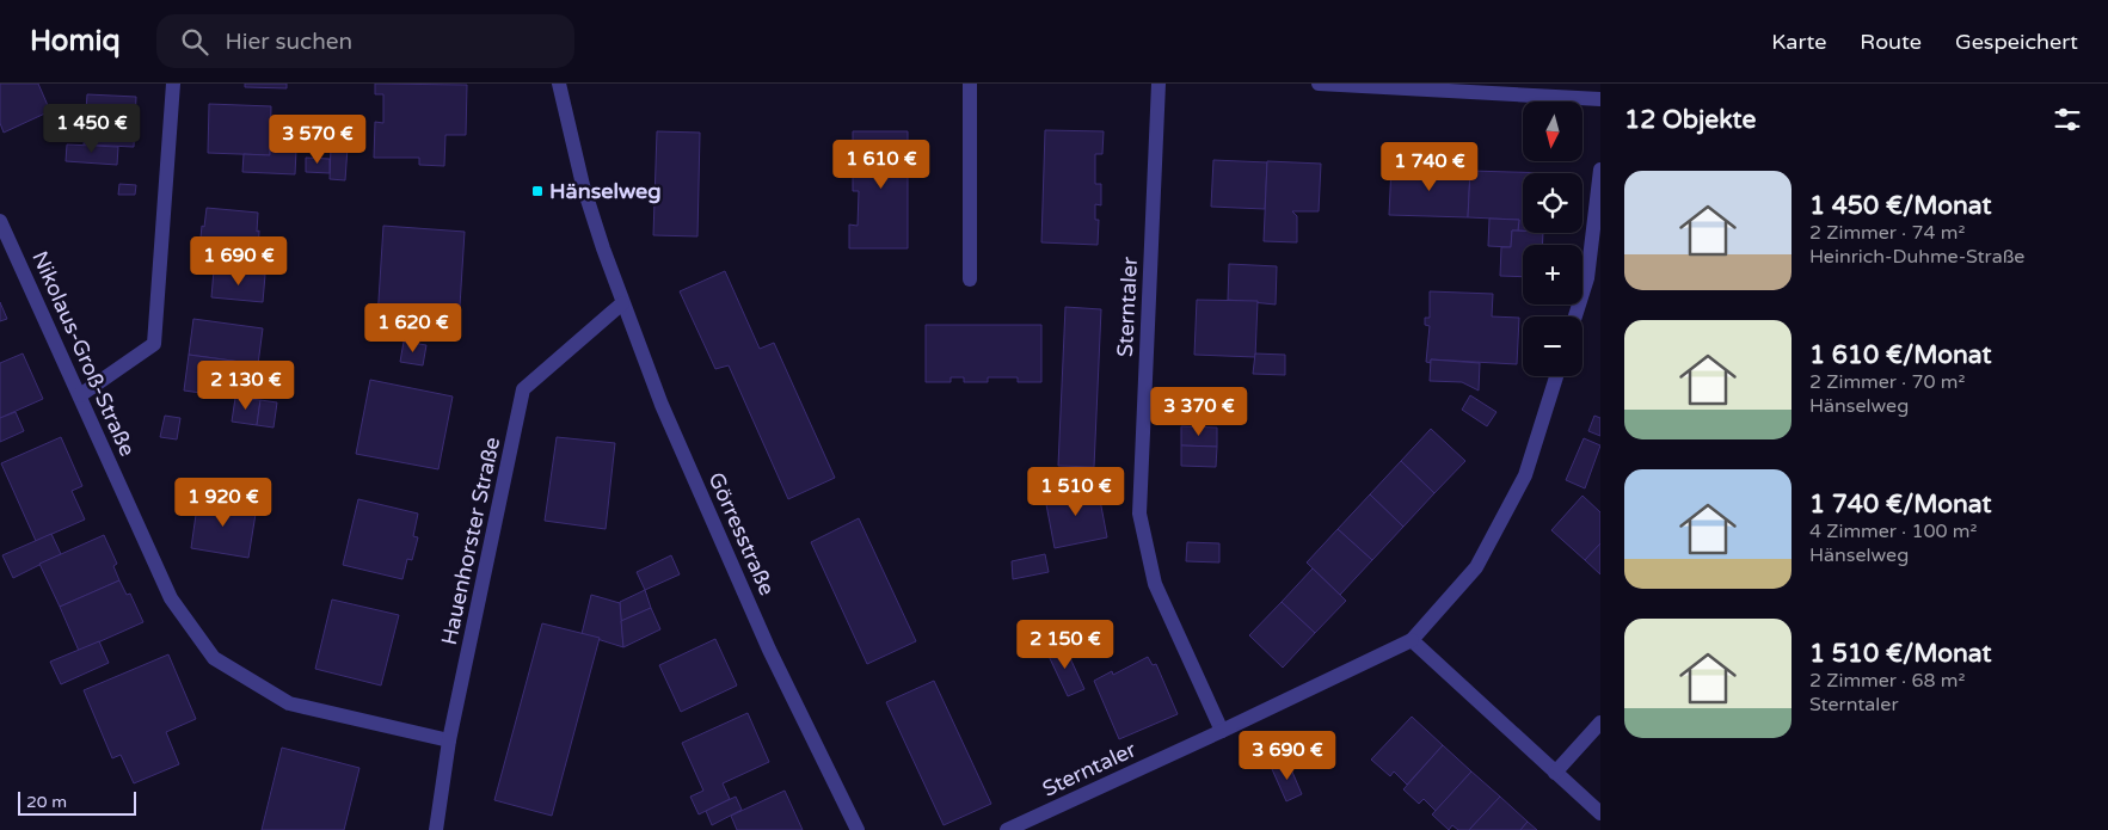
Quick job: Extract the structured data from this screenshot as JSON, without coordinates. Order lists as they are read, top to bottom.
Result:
{
  "streets": {
    "street": [
      "Sterntaler",
      "Nikolaus-Groß-Straße",
      "Görresstraße",
      "Hauenhorster Straße"
    ]
  },
  "crossings": [
    ["Nikolaus-Groß-Straße", "Hauenhorster Straße"],
    ["Görresstraße", "Hauenhorster Straße"]
  ],
  "places": {
    "transit": ["Hänselweg"]
  },
  "scale_bar": "20 m",
  "north": "bottom",
  "page": {
    "header": "Homiq",
    "search": "Hier suchen",
    "nav": ["Karte", "Route", "Gespeichert"],
    "heading": "12 Objekte",
    "map_buttons": ["+", "−"],
    "price": [
      "1 450 €",
      "3 570 €",
      "1 610 €",
      "1 740 €",
      "1 690 €",
      "1 620 €",
      "2 130 €",
      "3 370 €",
      "1 510 €",
      "1 920 €",
      "2 150 €",
      "3 690 €"
    ],
    "list": [
      {
        "name": "1 450 €/Monat",
        "note": "2 Zimmer · 74 m² · Heinrich-Duhme-Straße"
      },
      {
        "name": "1 610 €/Monat",
        "note": "2 Zimmer · 70 m² · Hänselweg"
      },
      {
        "name": "1 740 €/Monat",
        "note": "4 Zimmer · 100 m² · Hänselweg"
      },
      {
        "name": "1 510 €/Monat",
        "note": "2 Zimmer · 68 m² · Sterntaler"
      }
    ],
    "scale": "20 m"
  }
}
